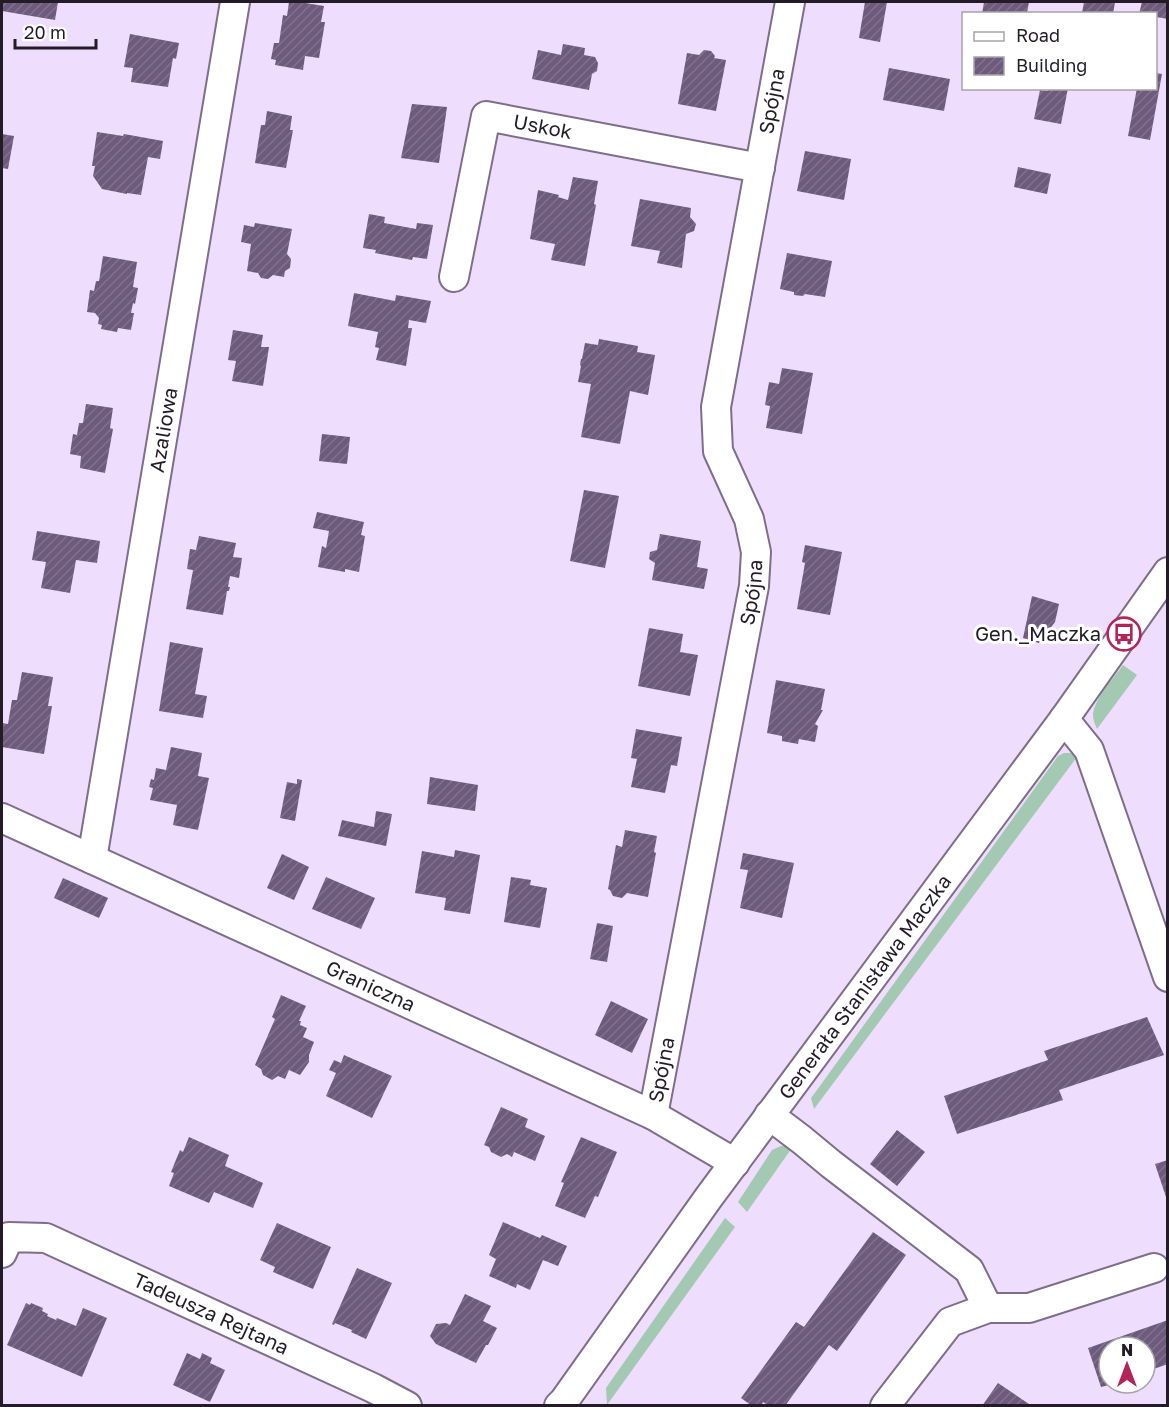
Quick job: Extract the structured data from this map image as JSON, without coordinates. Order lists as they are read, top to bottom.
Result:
{
  "streets": {
    "street": [
      "Spójna",
      "Uskok",
      "Azaliowa",
      "Graniczna",
      "Generała Stanisława Maczka",
      "Tadeusza Rejtana"
    ]
  },
  "crossings": [
    ["Spójna", "Uskok"],
    ["Spójna", "Graniczna"],
    ["Azaliowa", "Graniczna"],
    ["Graniczna", "Generała Stanisława Maczka"]
  ],
  "places": {
    "bus stop": ["Gen._Maczka"]
  },
  "legend": ["Road", "Building"],
  "scale_bar": "20 m",
  "north": "top"
}
